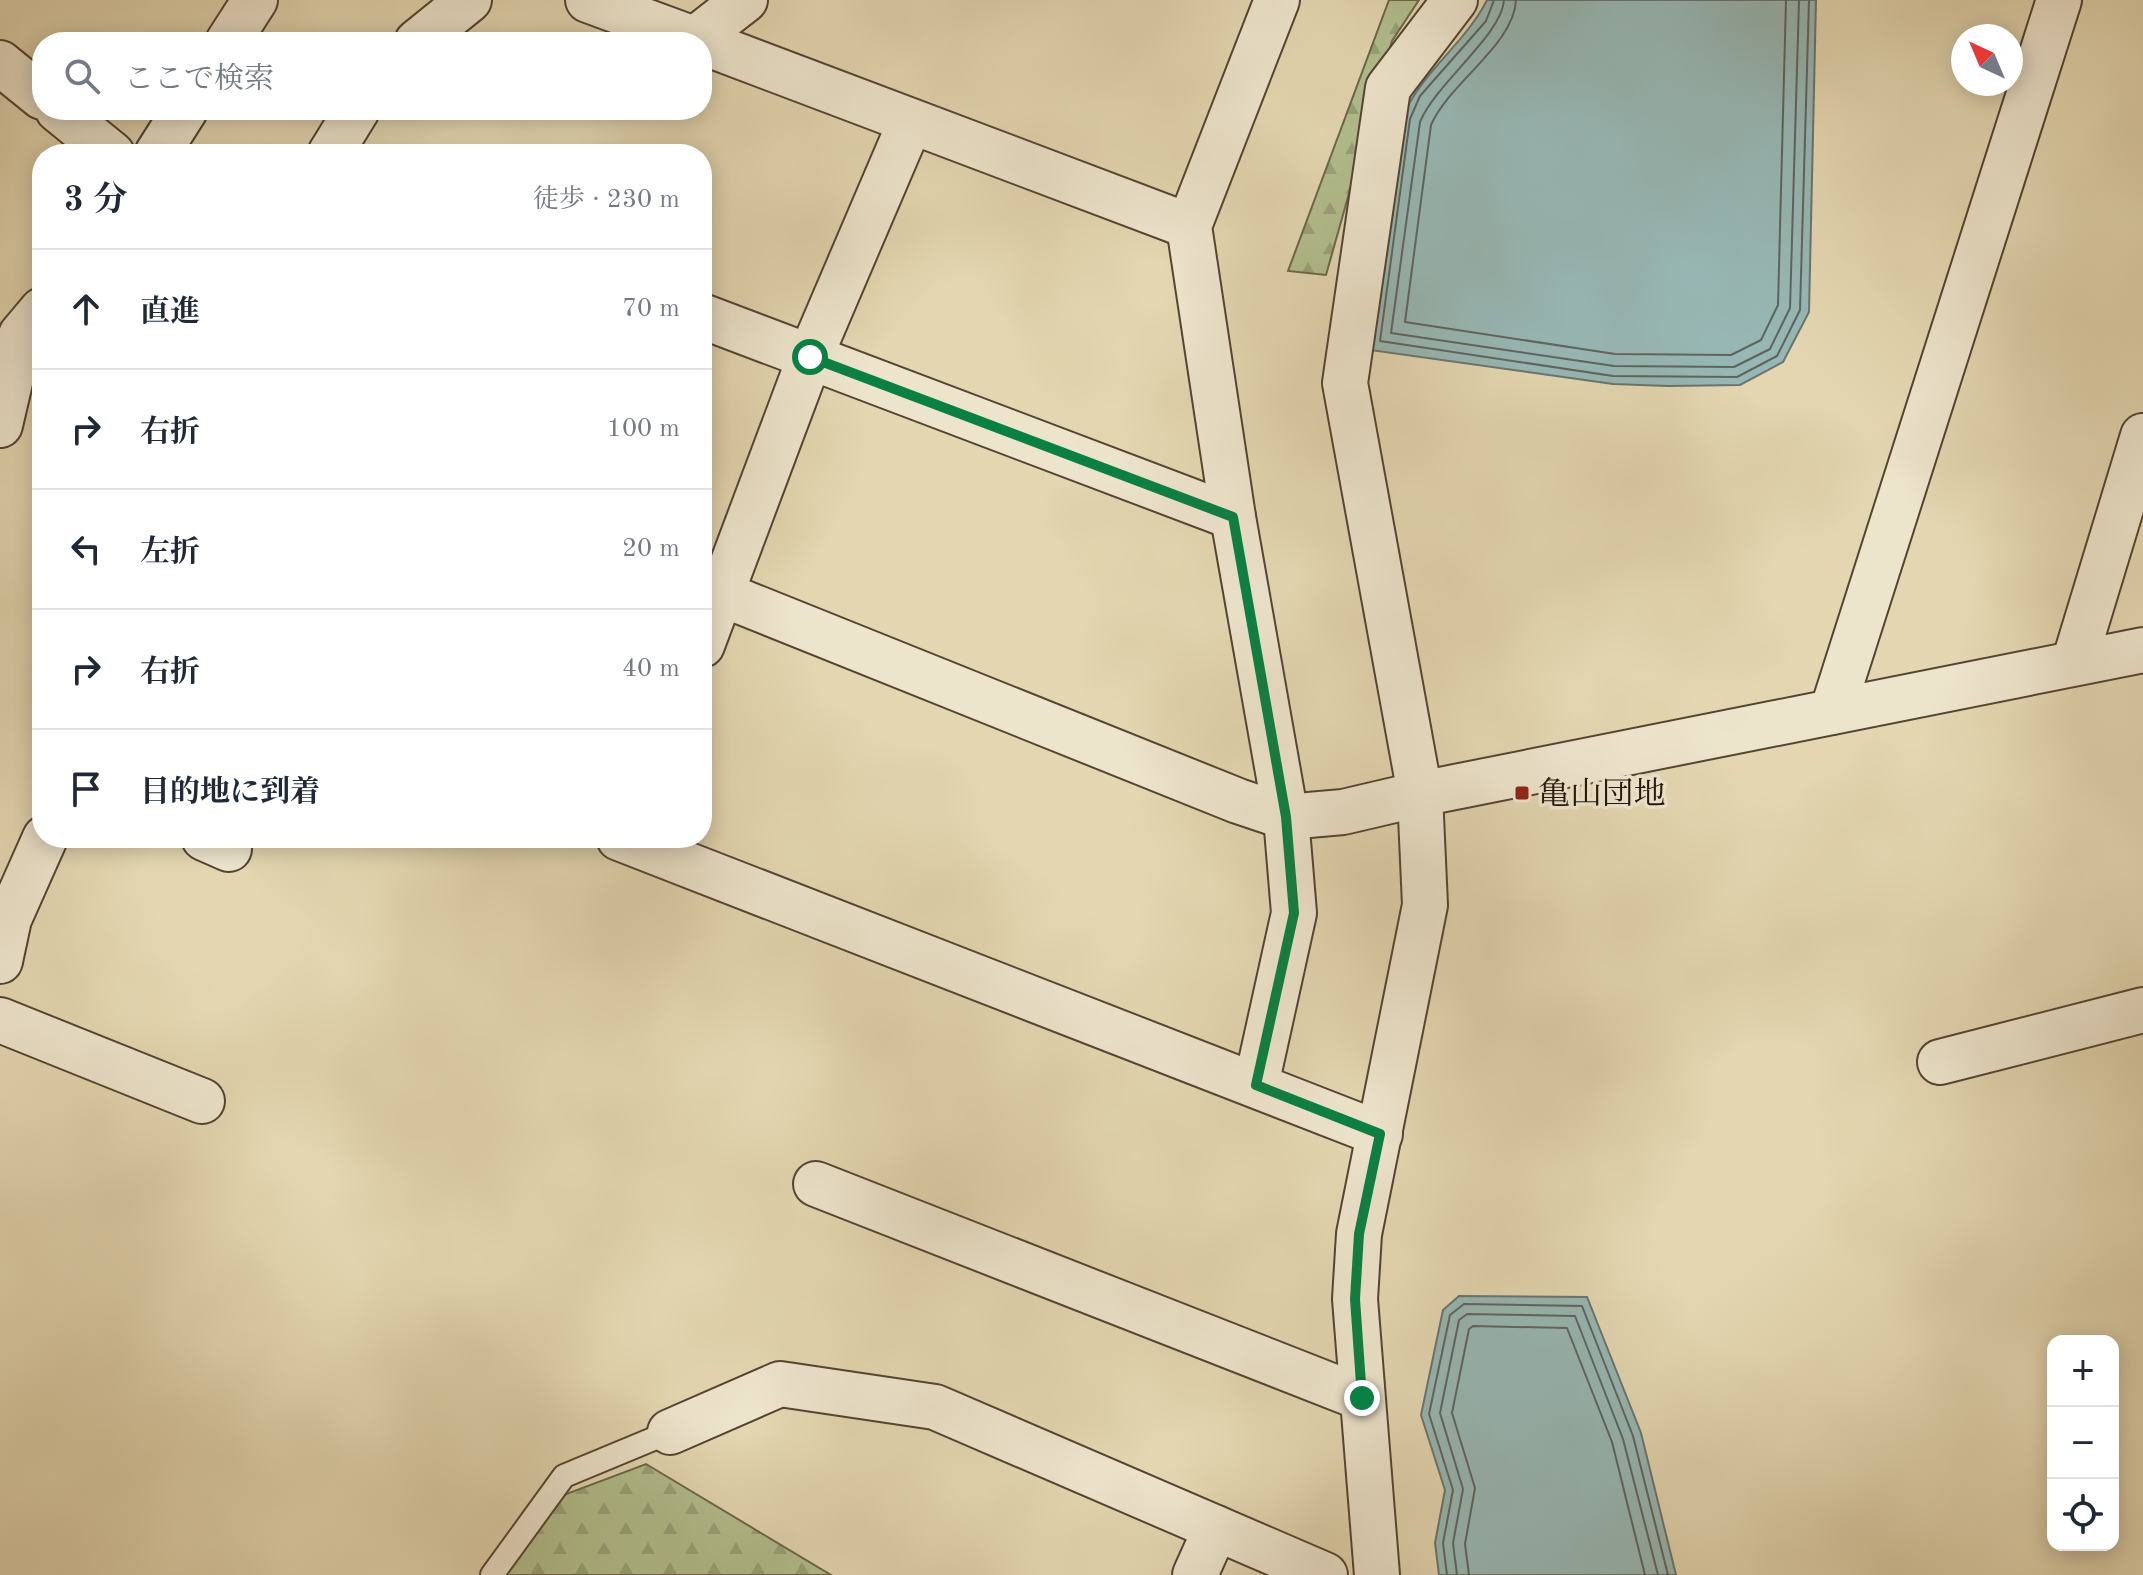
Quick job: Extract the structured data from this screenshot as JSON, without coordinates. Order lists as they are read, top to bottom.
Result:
{
  "places": {
    "transit": ["亀山団地"]
  },
  "north": "top left",
  "page": {
    "search": "ここで検索",
    "heading": ["3 分", "徒歩 · 230 m"],
    "list": [
      ["直進", "70 m"],
      ["右折", "100 m"],
      ["左折", "20 m"],
      ["右折", "40 m"],
      "目的地に到着"
    ],
    "map_buttons": ["+", "−"]
  }
}
